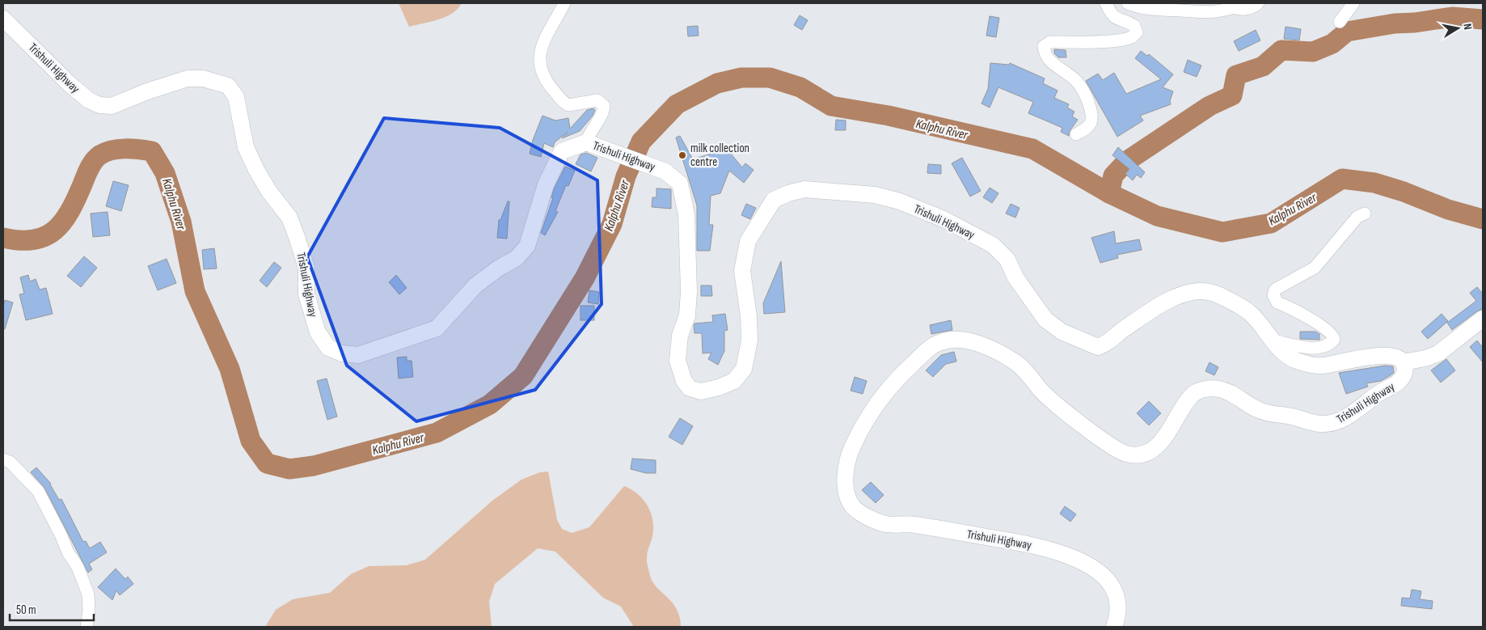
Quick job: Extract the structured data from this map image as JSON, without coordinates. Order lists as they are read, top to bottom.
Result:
{
  "streets": {
    "street": ["Trishuli Highway"]
  },
  "water": ["Kalphu River"],
  "places": ["milk collection centre"],
  "scale_bar": "50 m",
  "north": "right"
}
